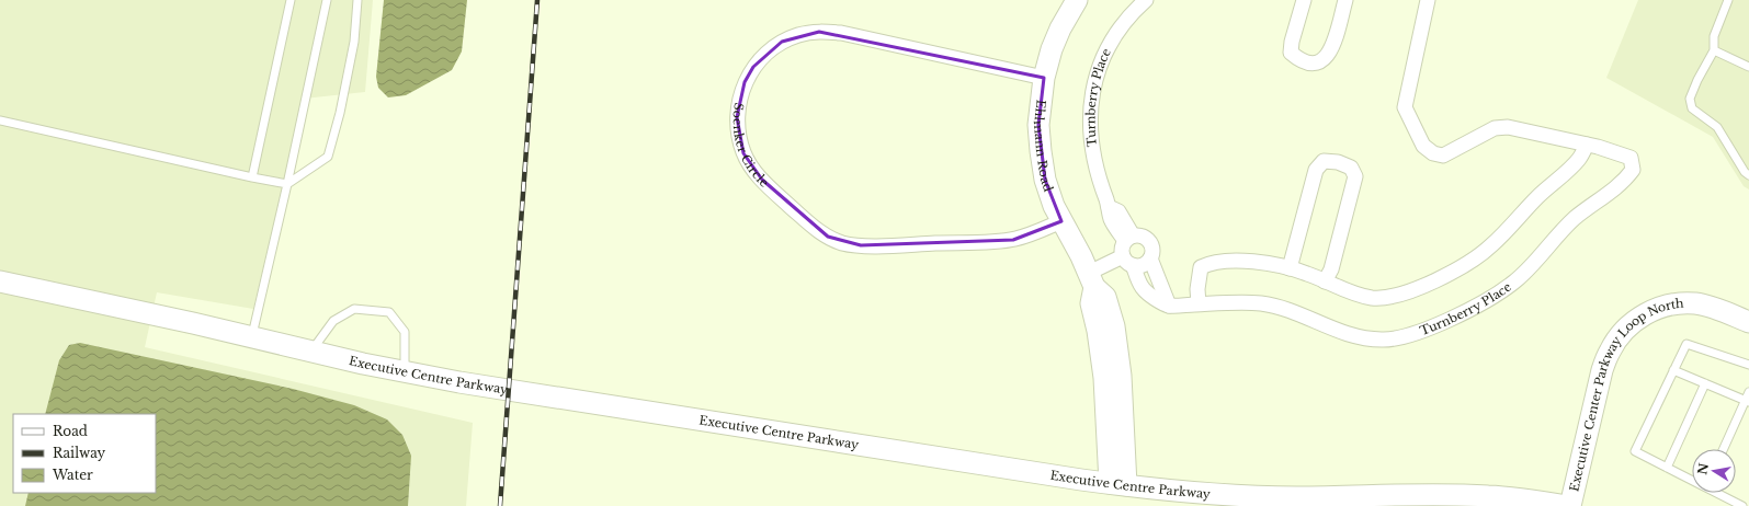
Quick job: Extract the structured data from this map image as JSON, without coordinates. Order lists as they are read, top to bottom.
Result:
{
  "streets": {
    "street": [
      "Turnberry Place",
      "Soenker Circle",
      "Ehlmann Road",
      "Executive Centre Parkway",
      "Executive Center Parkway Loop North"
    ]
  },
  "crossings": [
    ["Soenker Circle", "Ehlmann Road"],
    ["Executive Centre Parkway", "Executive Center Parkway Loop North"]
  ],
  "legend": ["Road", "Railway", "Water"],
  "north": "left"
}
